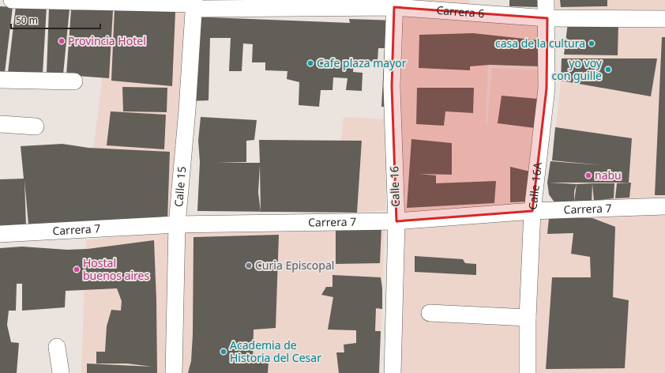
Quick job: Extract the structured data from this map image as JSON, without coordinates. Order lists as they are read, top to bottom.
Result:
{
  "streets": {
    "street": [
      "Carrera 6",
      "Calle 15",
      "Calle 16",
      "Calle 16A",
      "Carrera 7"
    ]
  },
  "crossings": [
    ["Carrera 6", "Calle 15"],
    ["Carrera 6", "Calle 16"],
    ["Carrera 6", "Calle 16A"],
    ["Calle 15", "Carrera 7"],
    ["Calle 16", "Carrera 7"],
    ["Calle 16A", "Carrera 7"]
  ],
  "places": [
    "Provincia Hotel",
    "casa de la cultura",
    "Cafe plaza mayor",
    "yo voy con guille",
    "nabu",
    "Curia Episcopal",
    "Hostal buenos aires",
    "Academia de Historia del Cesar"
  ],
  "scale_bar": "50 m"
}
